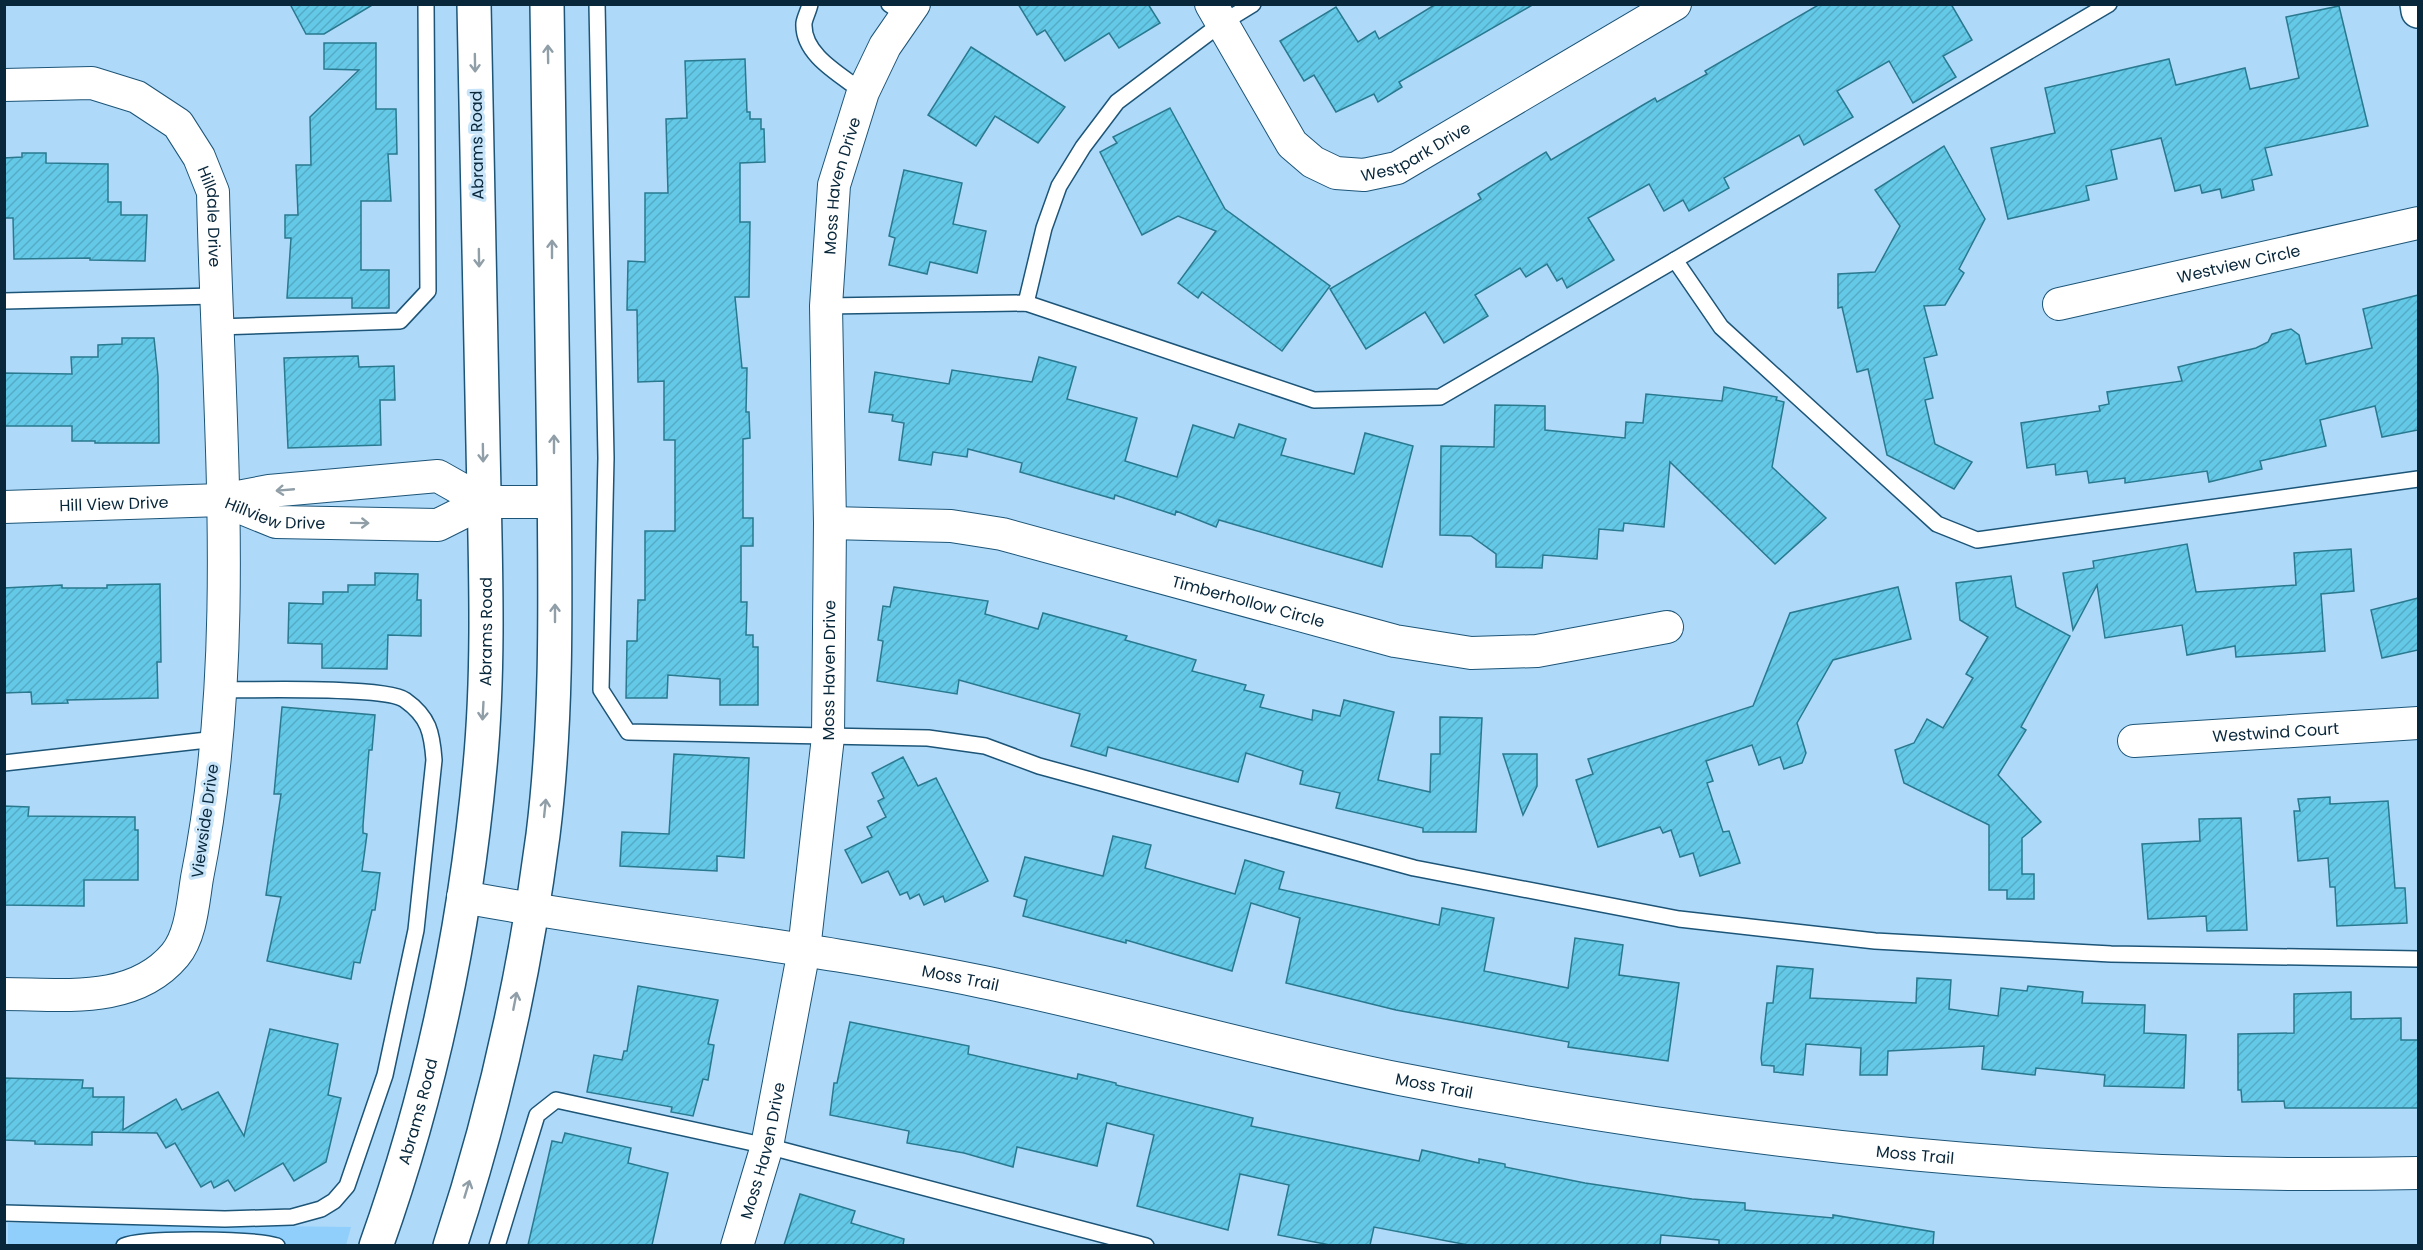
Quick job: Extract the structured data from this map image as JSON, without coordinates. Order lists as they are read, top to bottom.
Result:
{
  "streets": {
    "main road": ["Abrams Road"],
    "street": [
      "Westpark Drive",
      "Moss Haven Drive",
      "Hilldale Drive",
      "Westview Circle",
      "Hill View Drive",
      "Hillview Drive",
      "Timberhollow Circle",
      "Westwind Court",
      "Viewside Drive",
      "Moss Trail"
    ]
  },
  "crossings": [
    ["Abrams Road", "Hillview Drive"],
    ["Abrams Road", "Moss Trail"],
    ["Moss Haven Drive", "Timberhollow Circle"],
    ["Moss Haven Drive", "Moss Trail"],
    ["Hilldale Drive", "Hill View Drive"],
    ["Hilldale Drive", "Hillview Drive"],
    ["Hilldale Drive", "Viewside Drive"],
    ["Hill View Drive", "Hillview Drive"],
    ["Hill View Drive", "Viewside Drive"],
    ["Hillview Drive", "Viewside Drive"]
  ]
}
